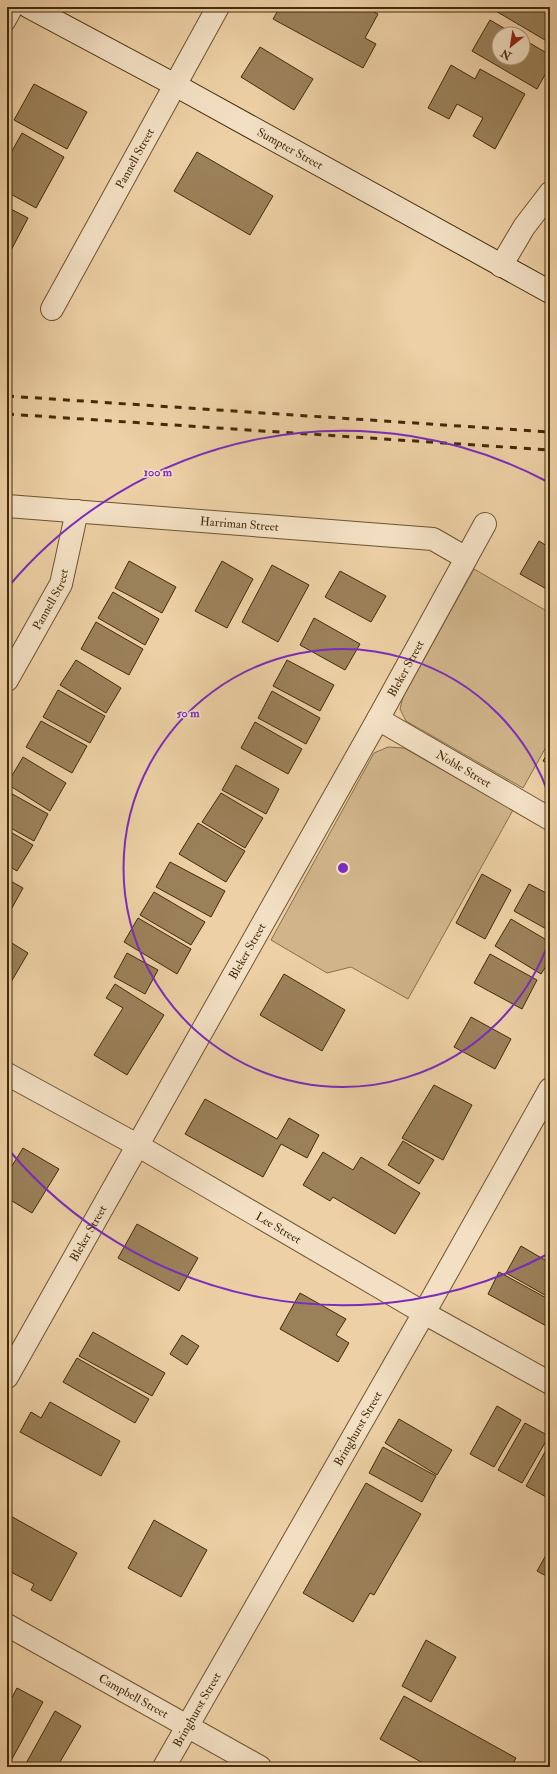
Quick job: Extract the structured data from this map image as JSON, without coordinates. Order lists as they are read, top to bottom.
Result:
{
  "streets": {
    "street": [
      "Sumpter Street",
      "Pannell Street",
      "Harriman Street",
      "Bleker Street",
      "Noble Street",
      "Lee Street",
      "Bringhurst Street",
      "Campbell Street"
    ]
  },
  "crossings": [
    ["Sumpter Street", "Pannell Street"],
    ["Pannell Street", "Harriman Street"],
    ["Harriman Street", "Bleker Street"],
    ["Bleker Street", "Noble Street"],
    ["Bleker Street", "Lee Street"],
    ["Lee Street", "Bringhurst Street"],
    ["Bringhurst Street", "Campbell Street"]
  ],
  "north": "bottom left",
  "rings": ["100 m", "50 m"]
}
